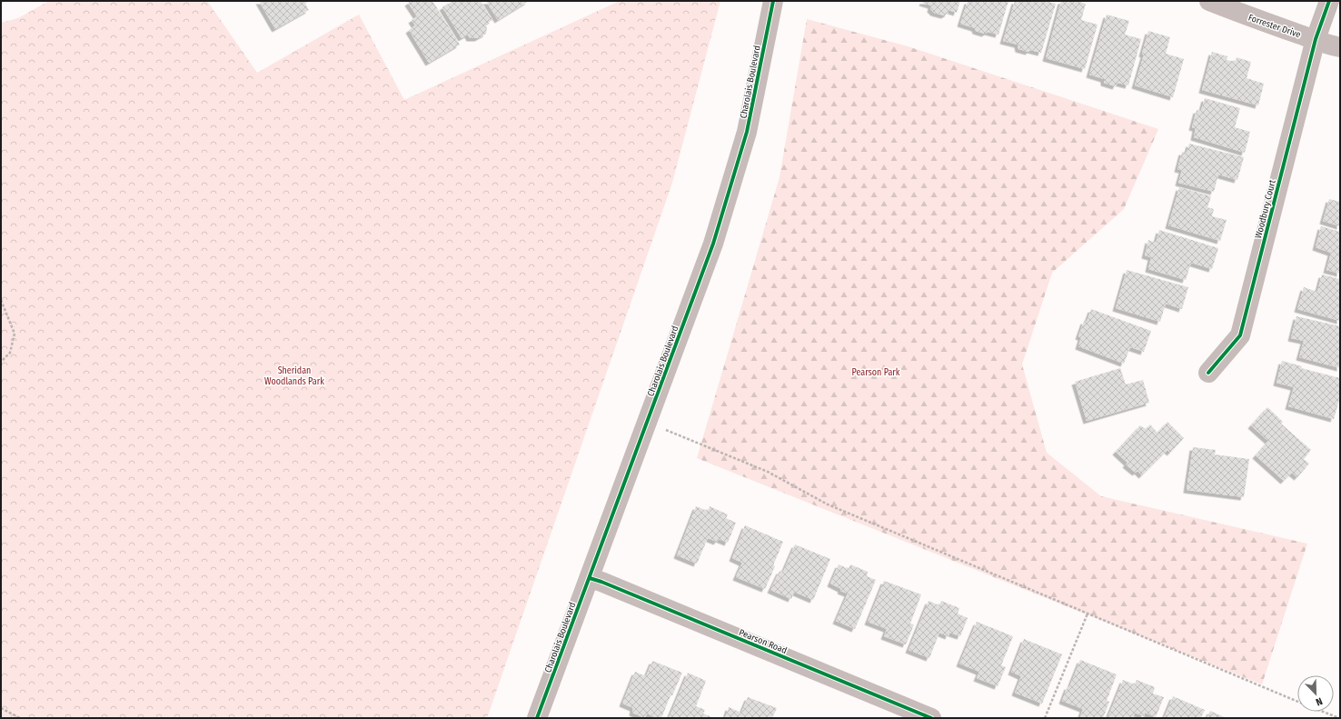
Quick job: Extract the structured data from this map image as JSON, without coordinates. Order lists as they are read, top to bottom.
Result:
{
  "streets": {
    "street": [
      "Forrester Drive",
      "Charolais Boulevard",
      "Woodbury Court",
      "Pearson Road"
    ]
  },
  "crossings": [
    ["Forrester Drive", "Woodbury Court"],
    ["Charolais Boulevard", "Pearson Road"]
  ],
  "parks": ["Sheridan Woodlands Park", "Pearson Park"],
  "north": "bottom right"
}
